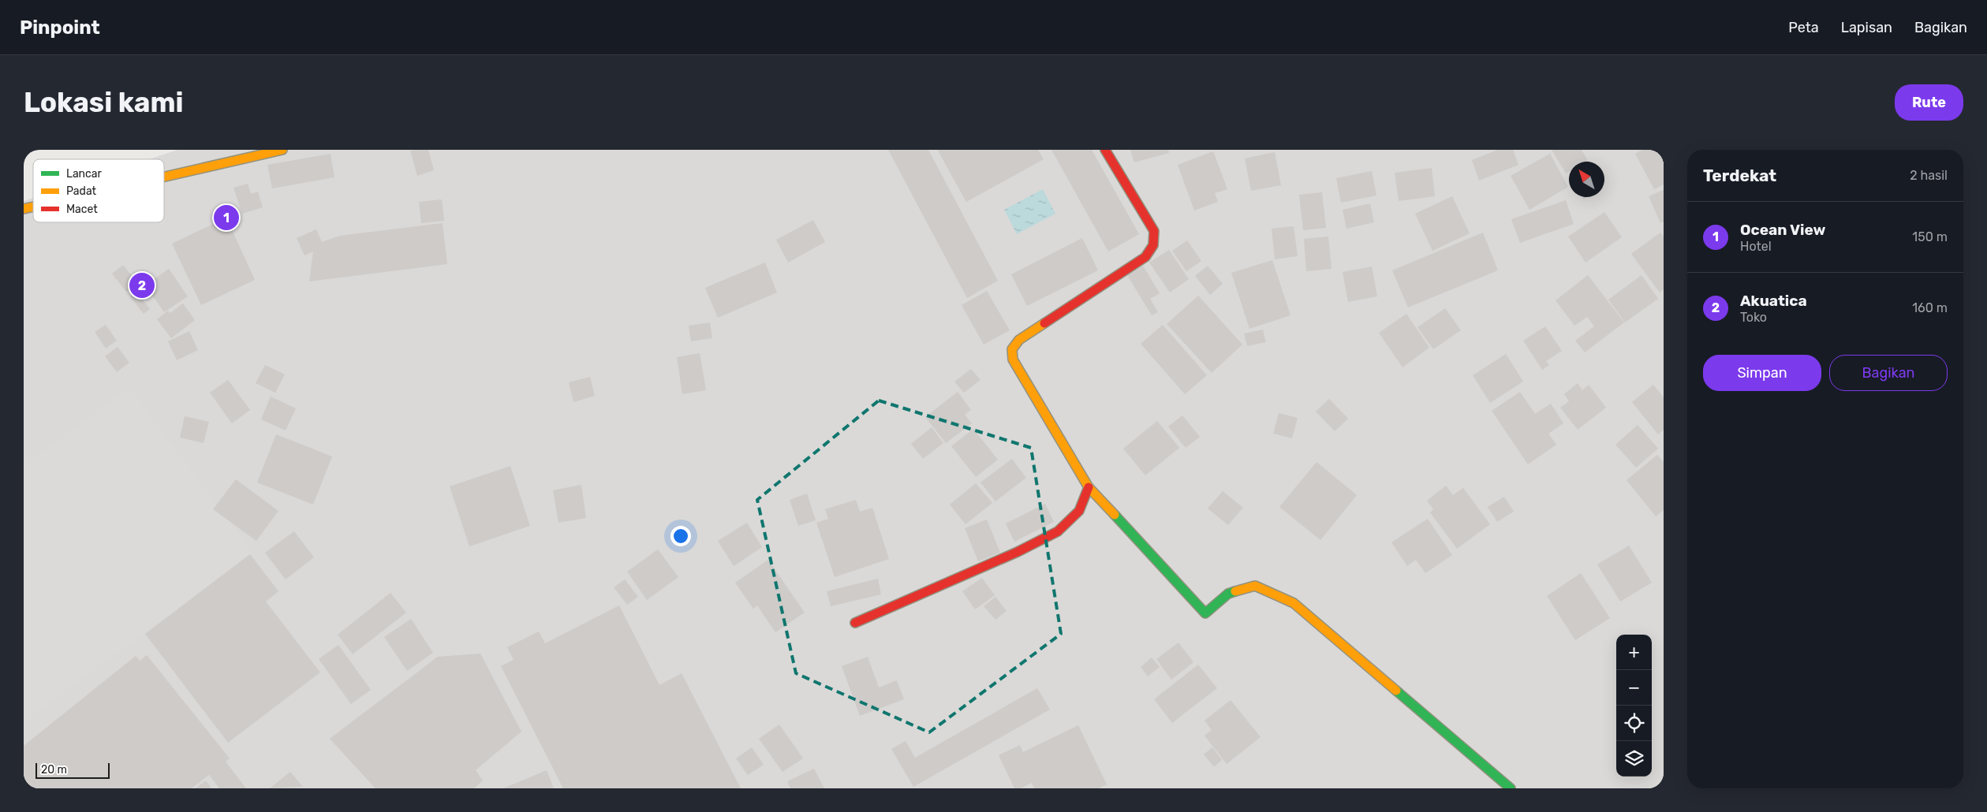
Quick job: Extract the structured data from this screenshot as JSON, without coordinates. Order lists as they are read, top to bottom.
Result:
{
  "legend": ["Lancar", "Padat", "Macet"],
  "scale_bar": "20 m",
  "north": "top left",
  "page": {
    "header": "Pinpoint",
    "nav": ["Peta", "Lapisan", "Bagikan"],
    "buttons": [
      "Rute",
      ["Simpan", "Bagikan"]
    ],
    "title": "Lokasi kami",
    "heading": ["Terdekat", "2 hasil"],
    "list": [
      {
        "mark": "1",
        "name": "Ocean View",
        "note": "Hotel",
        "value": "150 m"
      },
      {
        "mark": "2",
        "name": "Akuatica",
        "note": "Toko",
        "value": "160 m"
      }
    ],
    "pins": ["1", "2"],
    "map_buttons": ["+", "−"],
    "scale": "20 m"
  }
}
